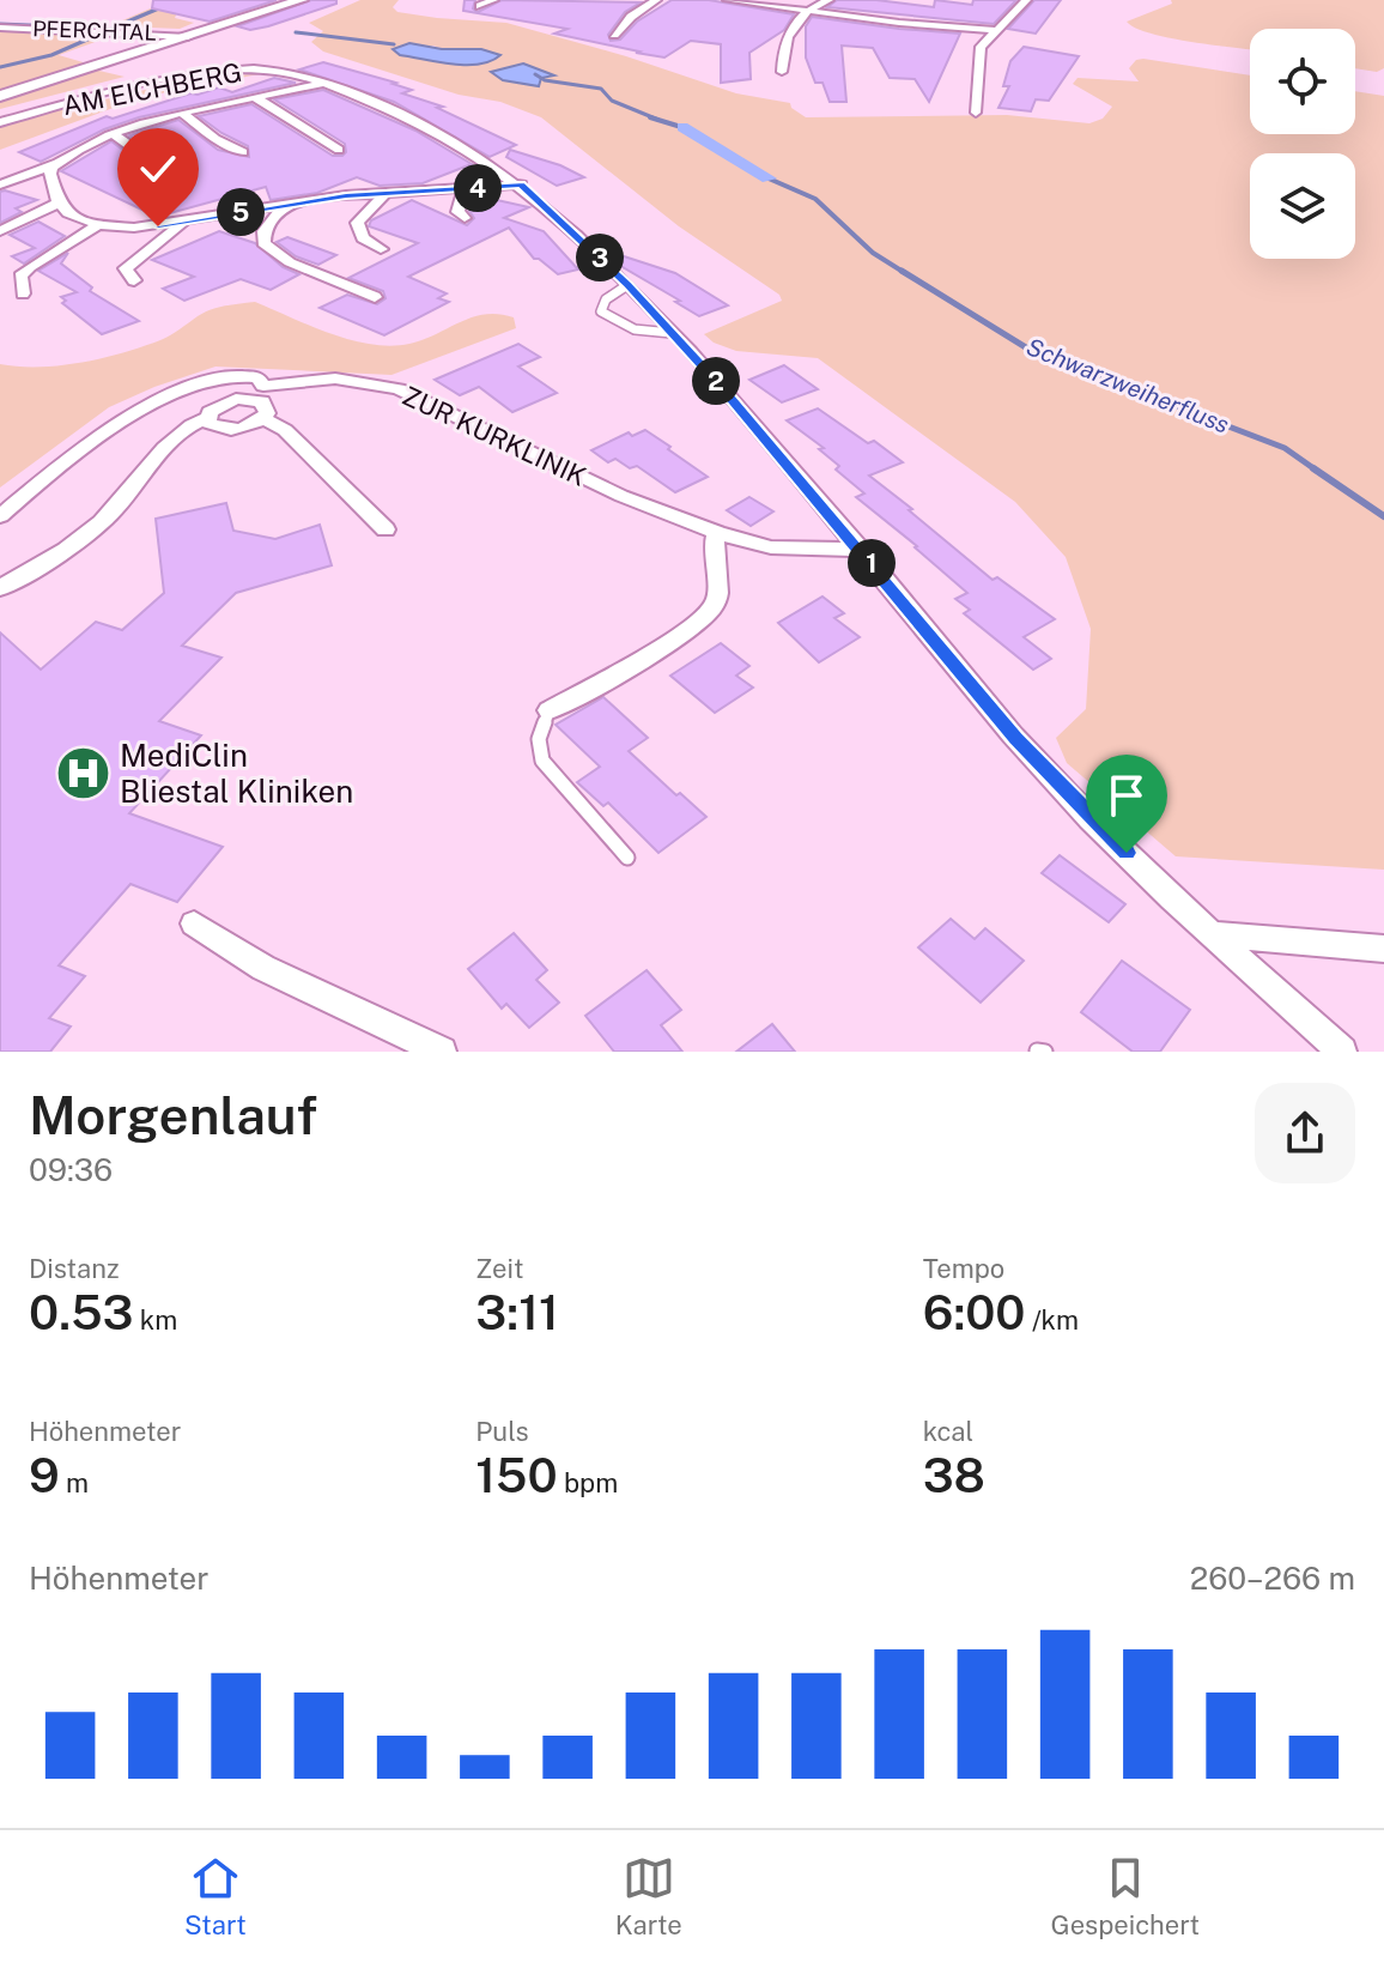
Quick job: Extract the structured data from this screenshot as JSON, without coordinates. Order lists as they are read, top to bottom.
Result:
{
  "streets": {
    "street": ["PFERCHTAL", "AM EICHBERG", "ZUR KURKLINIK"]
  },
  "crossings": [
    ["AM EICHBERG", "ZUR KURKLINIK"]
  ],
  "water": ["Schwarzweiherfluss"],
  "places": {
    "hospital": ["MediClin Bliestal Kliniken"]
  },
  "page": {
    "pins": [
      "4",
      "5",
      "3",
      "2",
      "1"
    ],
    "heading": ["Morgenlauf", "09:36"],
    "stats": [
      ["Distanz", "0.53 km"],
      ["Zeit", "3:11"],
      ["Tempo", "6:00 /km"],
      ["Höhenmeter", "9 m"],
      ["Puls", "150 bpm"],
      ["kcal", "38"]
    ],
    "chart": ["Höhenmeter", "260–266 m"],
    "tabs": ["Start", "Karte", "Gespeichert"]
  }
}
